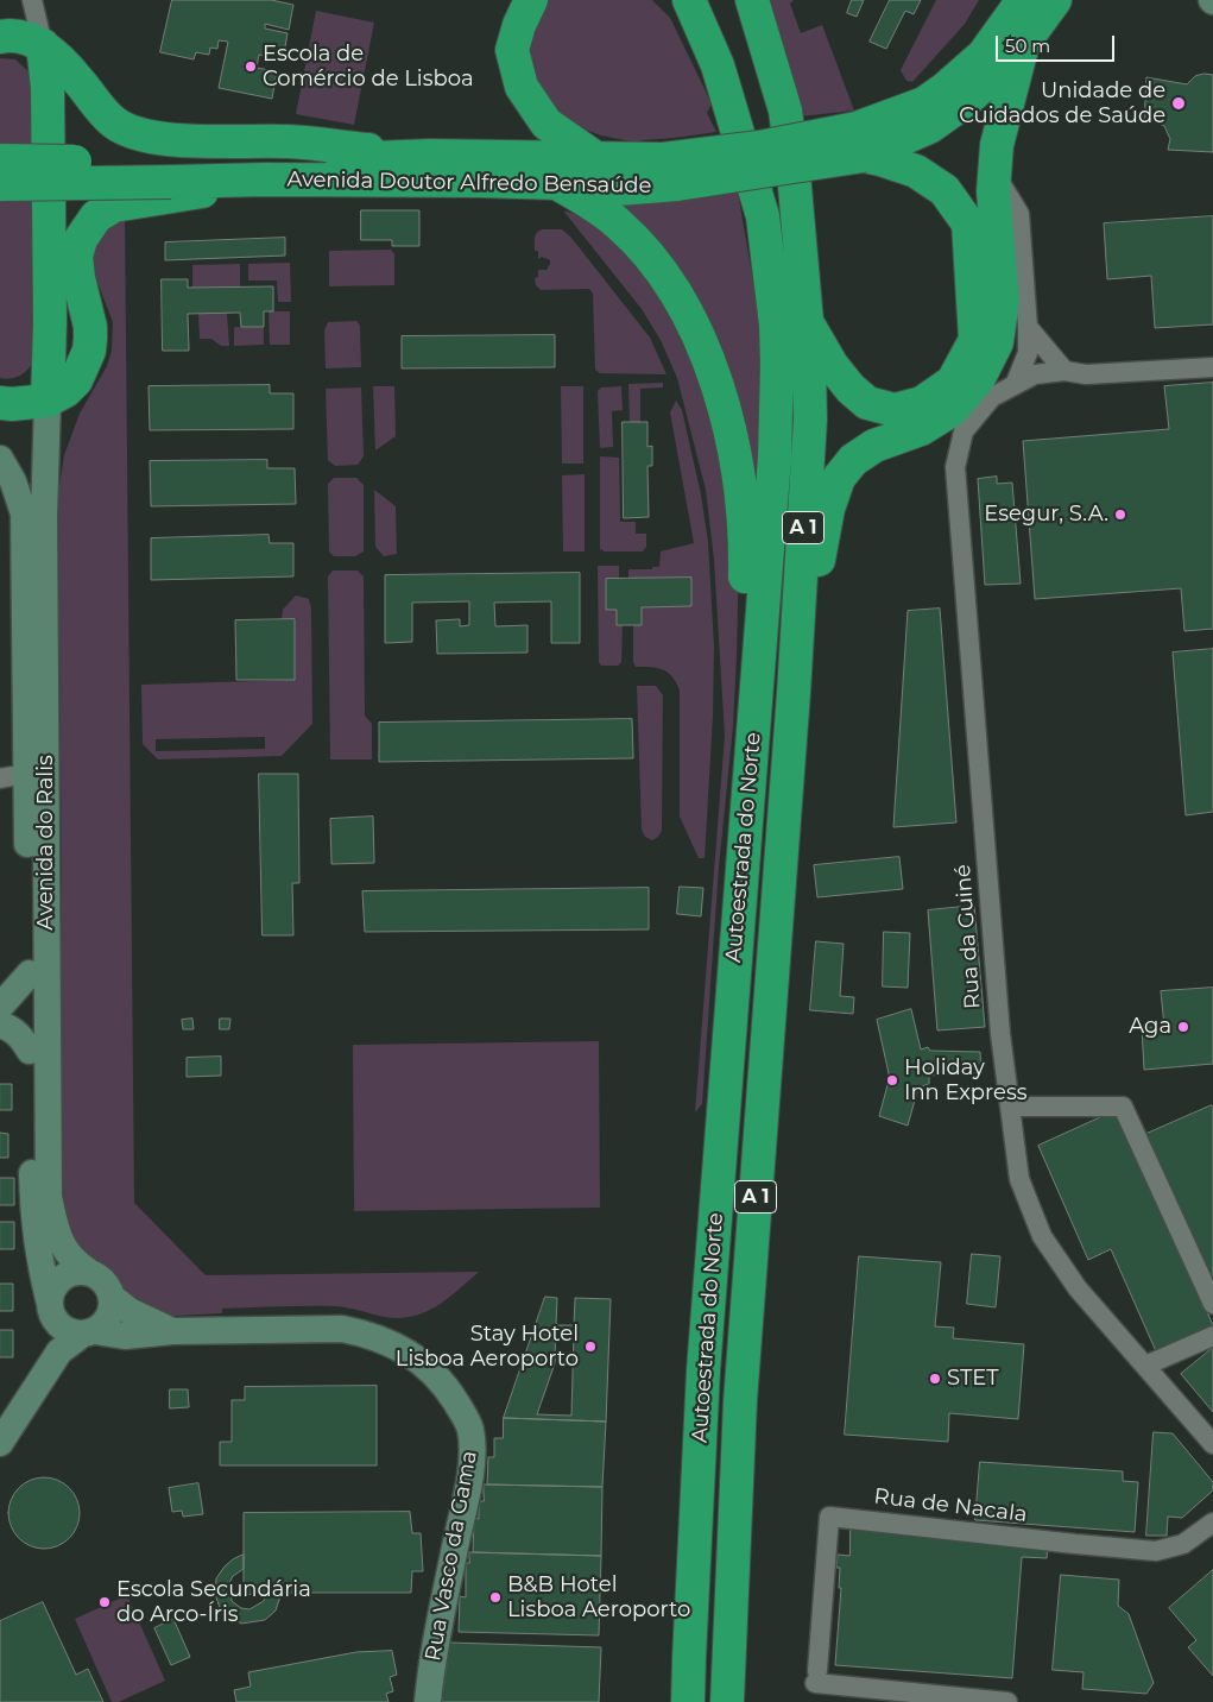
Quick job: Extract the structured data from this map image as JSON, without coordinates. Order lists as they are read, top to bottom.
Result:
{
  "streets": {
    "highway": ["Avenida Doutor Alfredo Bensaúde", "A 1", "Autoestrada do Norte"],
    "street": [
      "Avenida do Ralis",
      "Rua da Guiné",
      "Rua de Nacala",
      "Rua Vasco da Gama"
    ]
  },
  "crossings": [
    ["Avenida do Ralis", "Rua Vasco da Gama"]
  ],
  "places": [
    "Escola de Comércio de Lisboa",
    "Unidade de Cuidados de Saúde",
    "Esegur, S.A.",
    "Aga",
    "Holiday Inn Express",
    "Stay Hotel Lisboa Aeroporto",
    "STET",
    "B&B Hotel Lisboa Aeroporto",
    "Escola Secundária do Arco-Íris"
  ],
  "scale_bar": "50 m"
}
